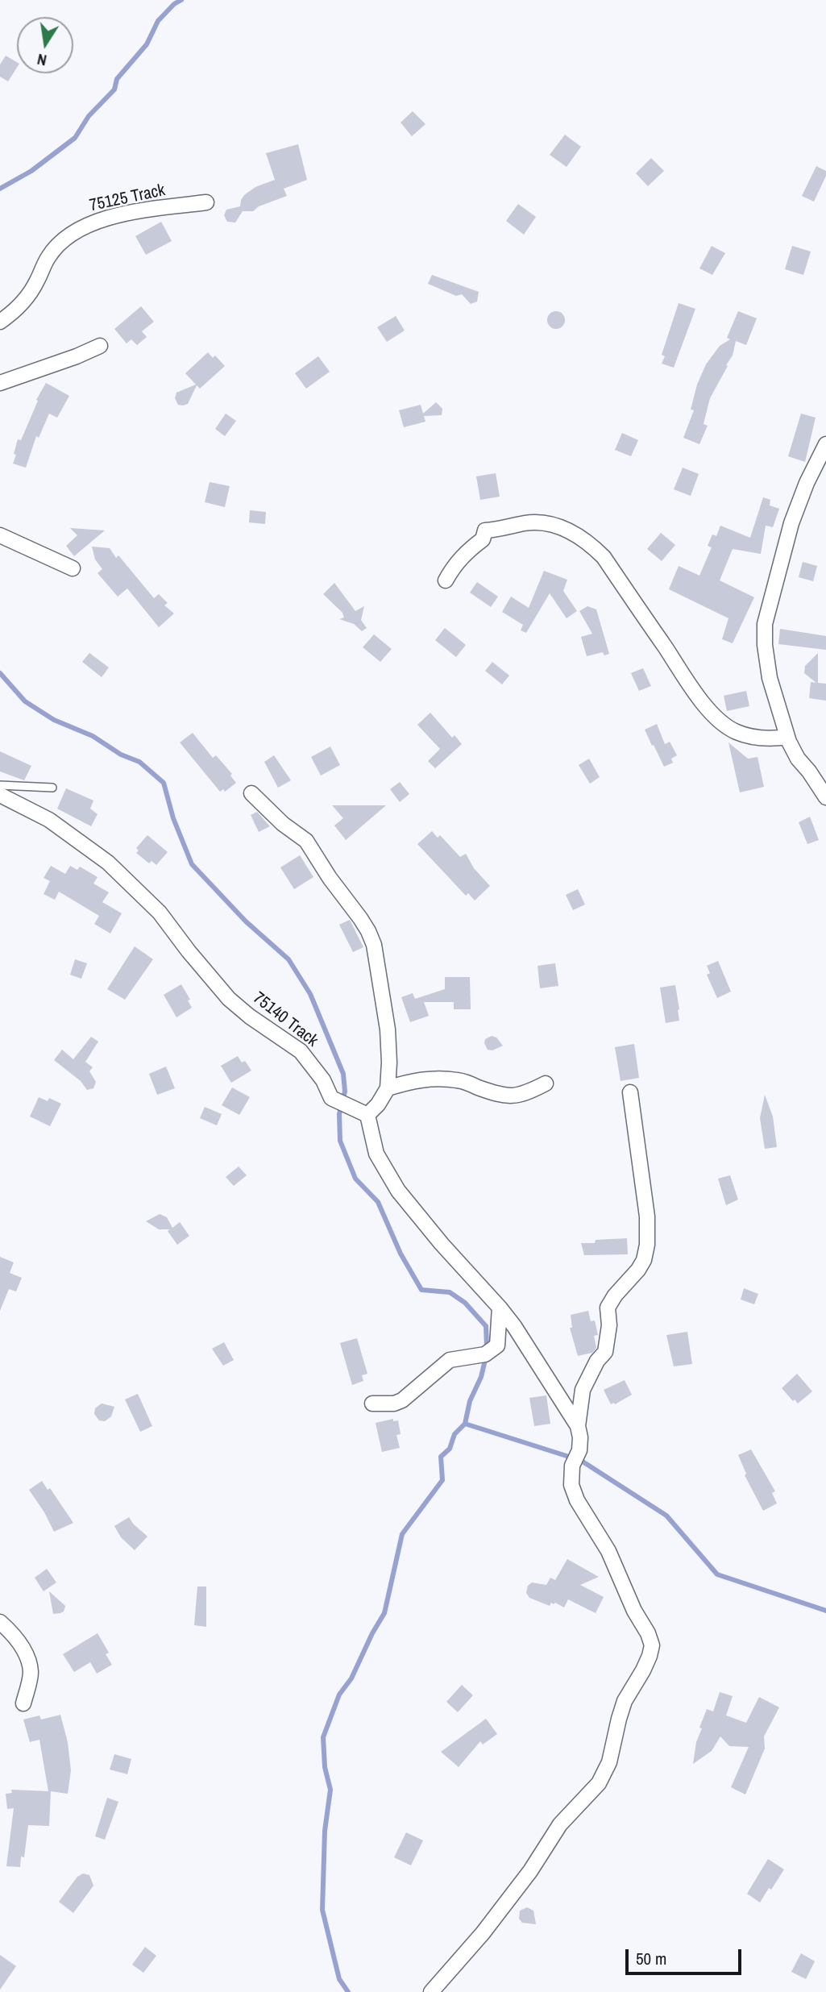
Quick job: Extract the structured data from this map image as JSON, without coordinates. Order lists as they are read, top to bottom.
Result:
{
  "streets": {
    "street": ["75125 Track", "75140 Track"]
  },
  "scale_bar": "50 m",
  "north": "bottom"
}
